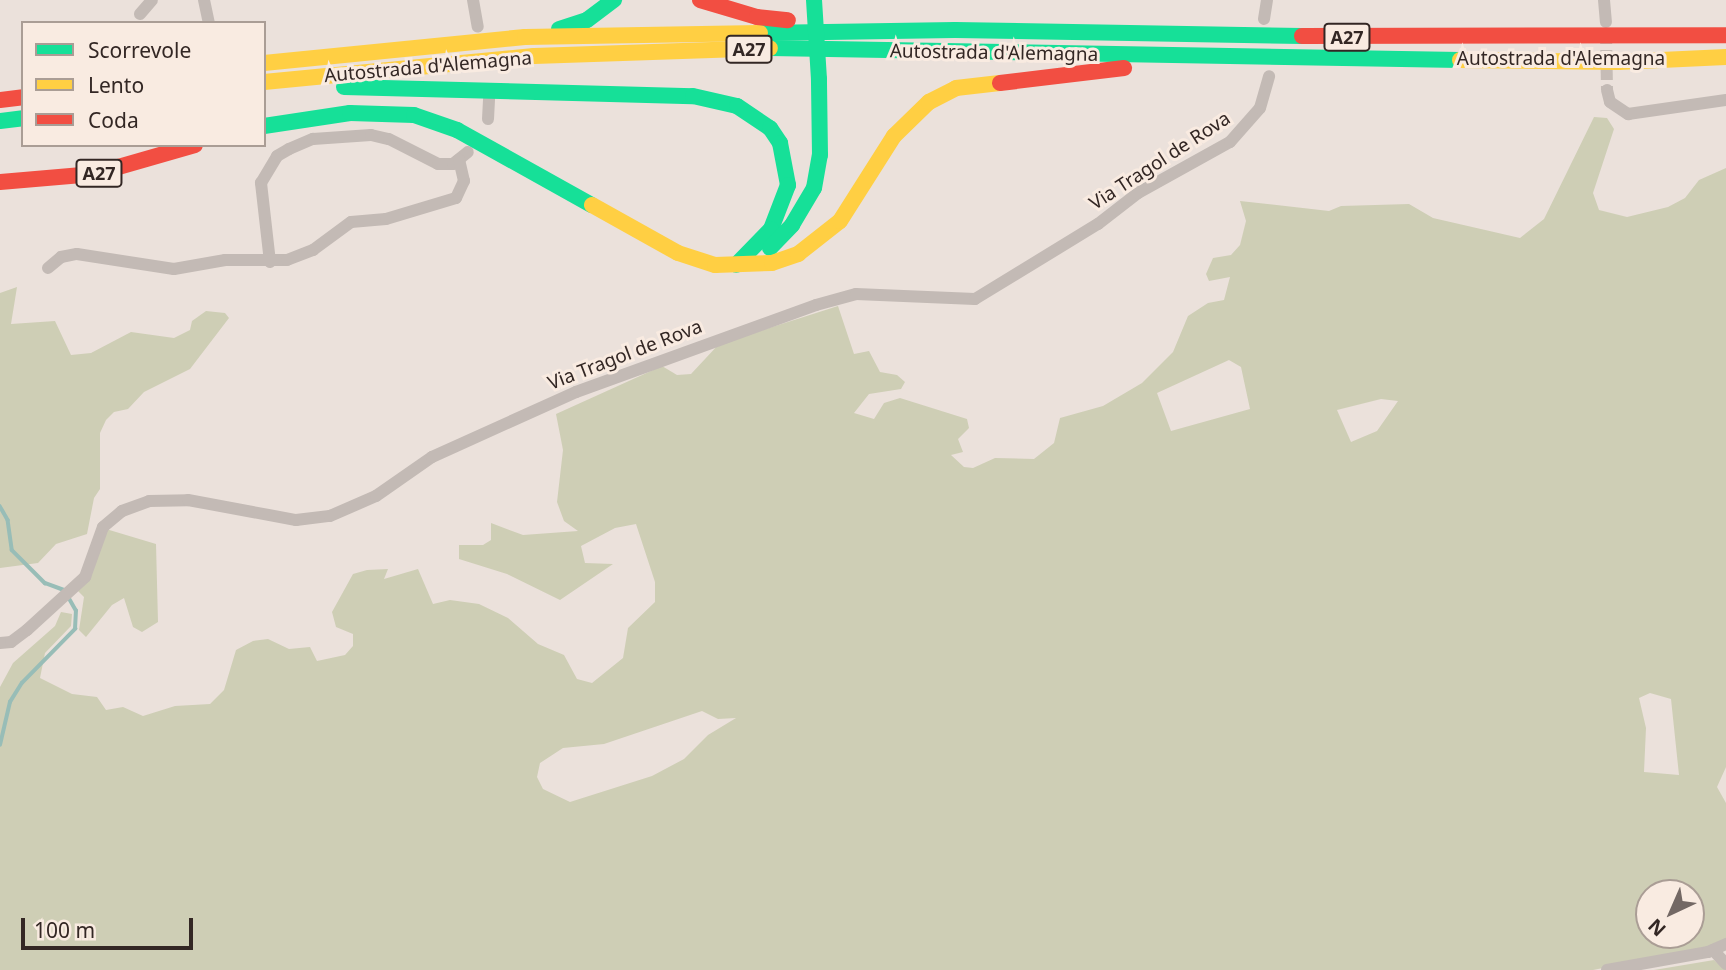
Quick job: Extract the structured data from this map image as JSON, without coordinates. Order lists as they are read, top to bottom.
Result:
{
  "streets": {
    "highway": ["A27", "Autostrada d'Alemagna"],
    "street": ["Via Tragol de Rova"]
  },
  "crossings": [
    ["A27", "Autostrada d'Alemagna"]
  ],
  "legend": ["Scorrevole", "Lento", "Coda"],
  "scale_bar": "100 m",
  "north": "bottom left"
}
